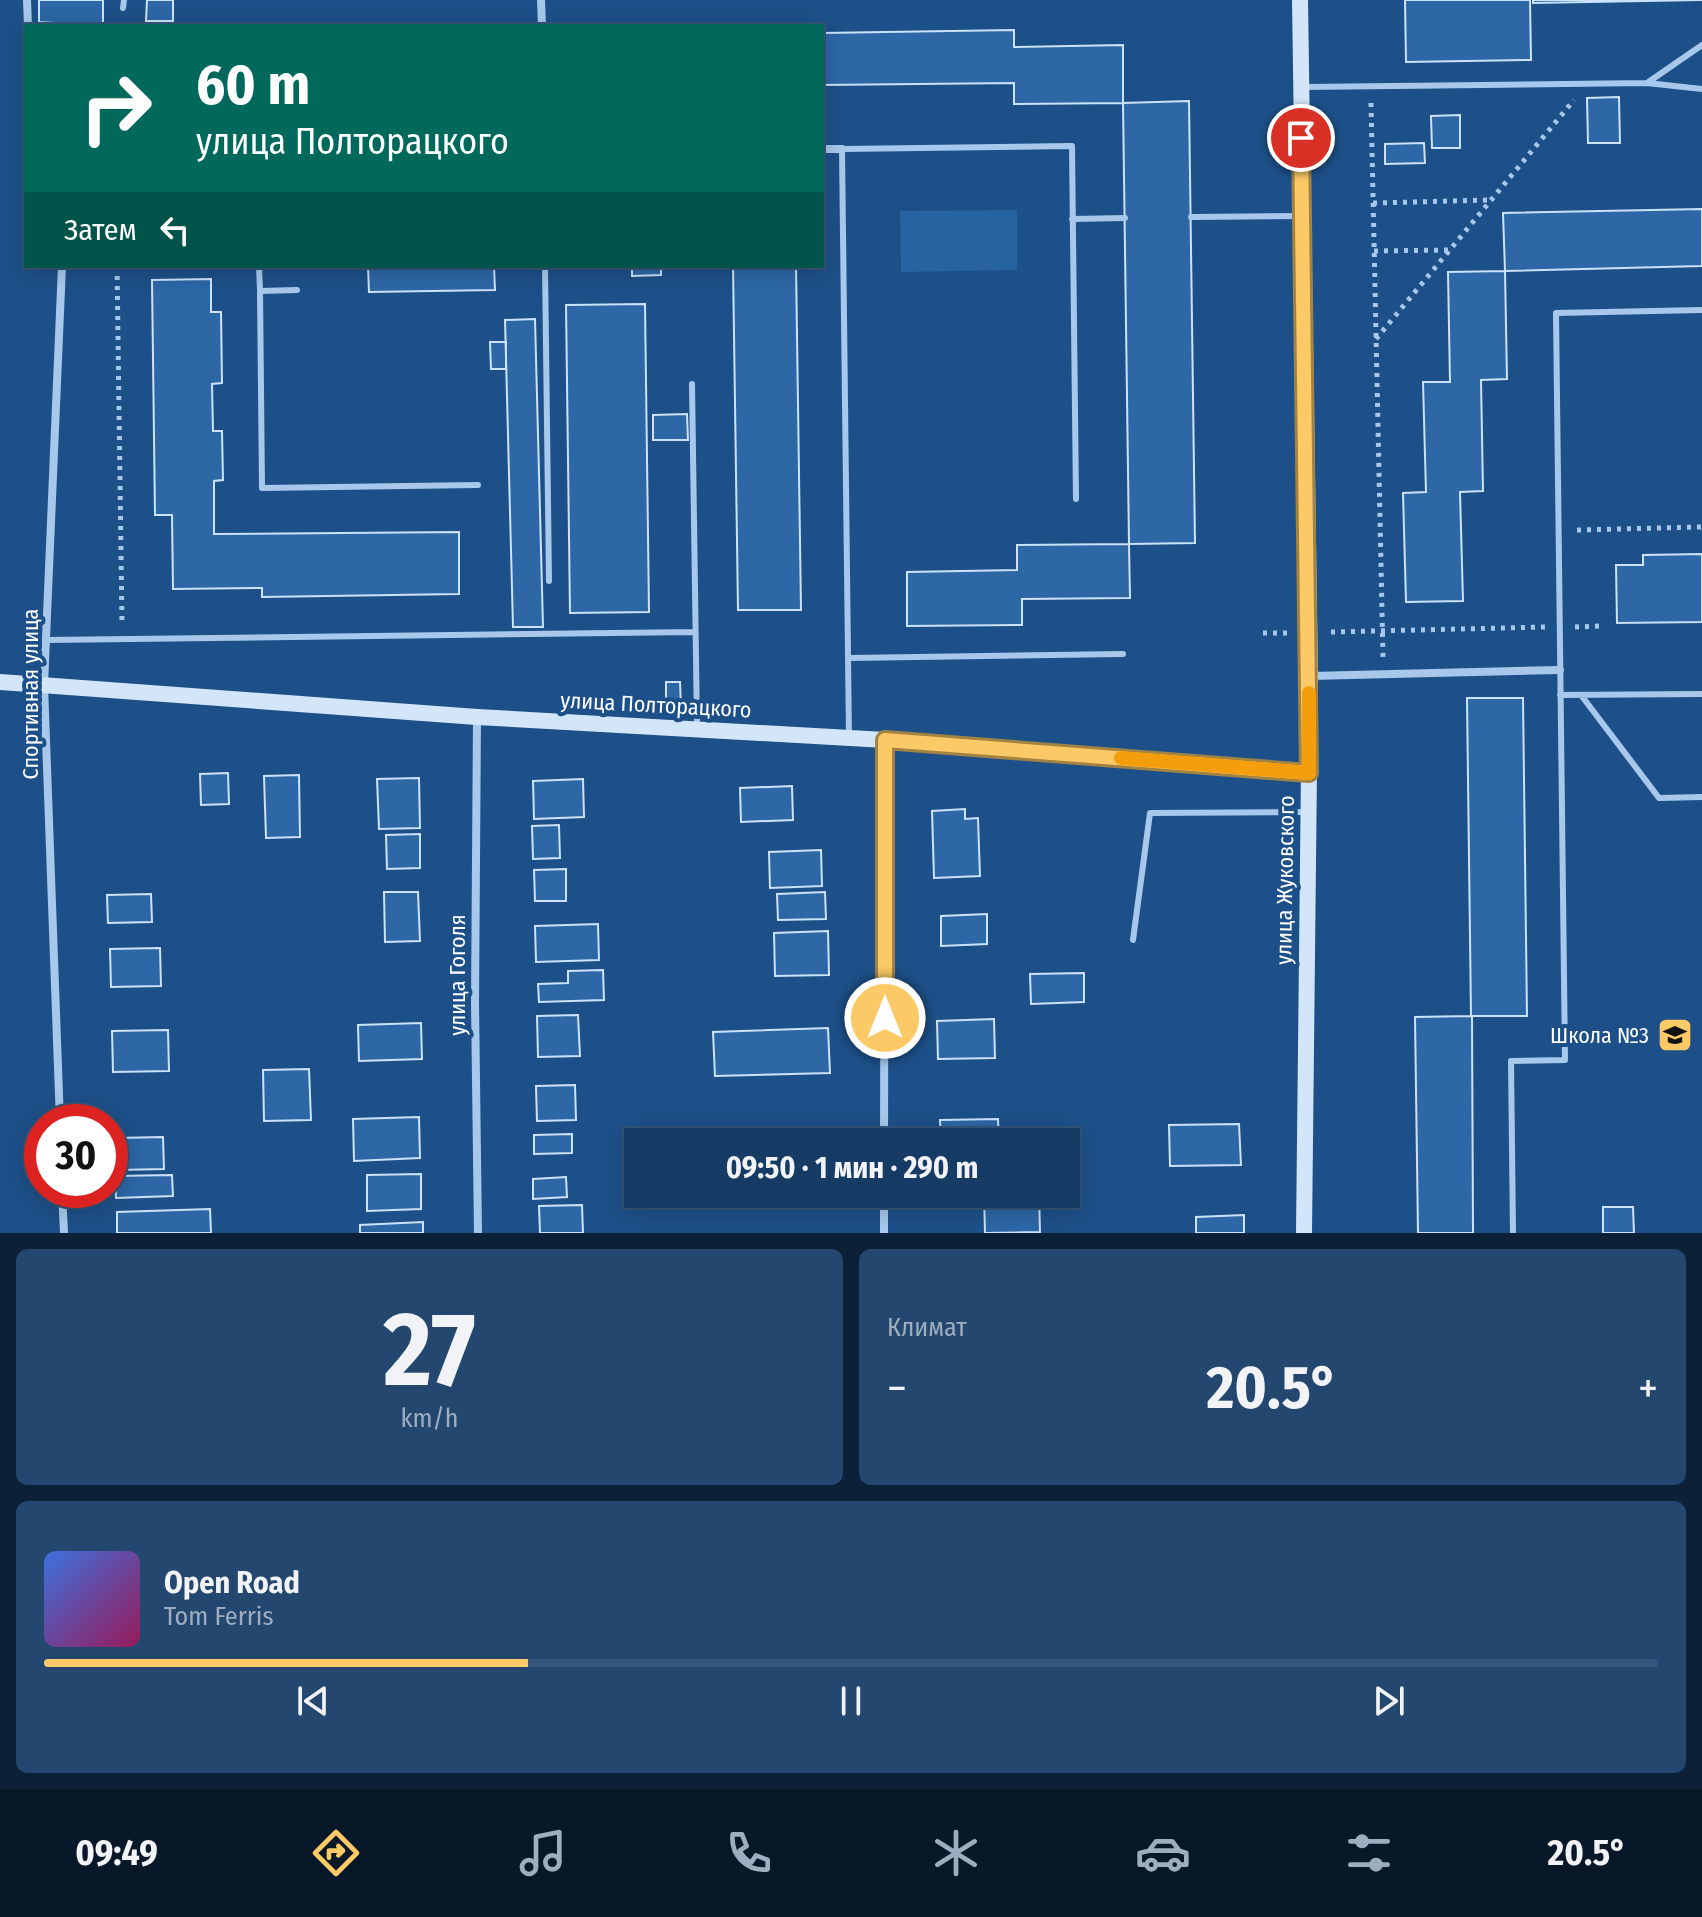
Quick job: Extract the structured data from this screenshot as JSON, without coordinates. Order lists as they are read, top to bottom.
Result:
{
  "streets": {
    "street": [
      "Спортивная улица",
      "улица Полторацкого",
      "улица Жуковского",
      "улица Гоголя"
    ]
  },
  "crossings": [
    ["Спортивная улица", "улица Полторацкого"],
    ["улица Полторацкого", "улица Жуковского"],
    ["улица Полторацкого", "улица Гоголя"]
  ],
  "places": {
    "school or university": ["Школа №3"]
  },
  "page": {
    "turn": ["60 m", "улица Полторацкого"],
    "then": "Затем",
    "limit": "30",
    "trip": "09:50 · 1 мин · 290 m",
    "tile": [
      ["27", "km/h"],
      "Климат"
    ],
    "heat": ["−", "20.5°", "+"],
    "song": ["Open Road", "Tom Ferris"],
    "tabs": ["09:49", "20.5°"]
  }
}
